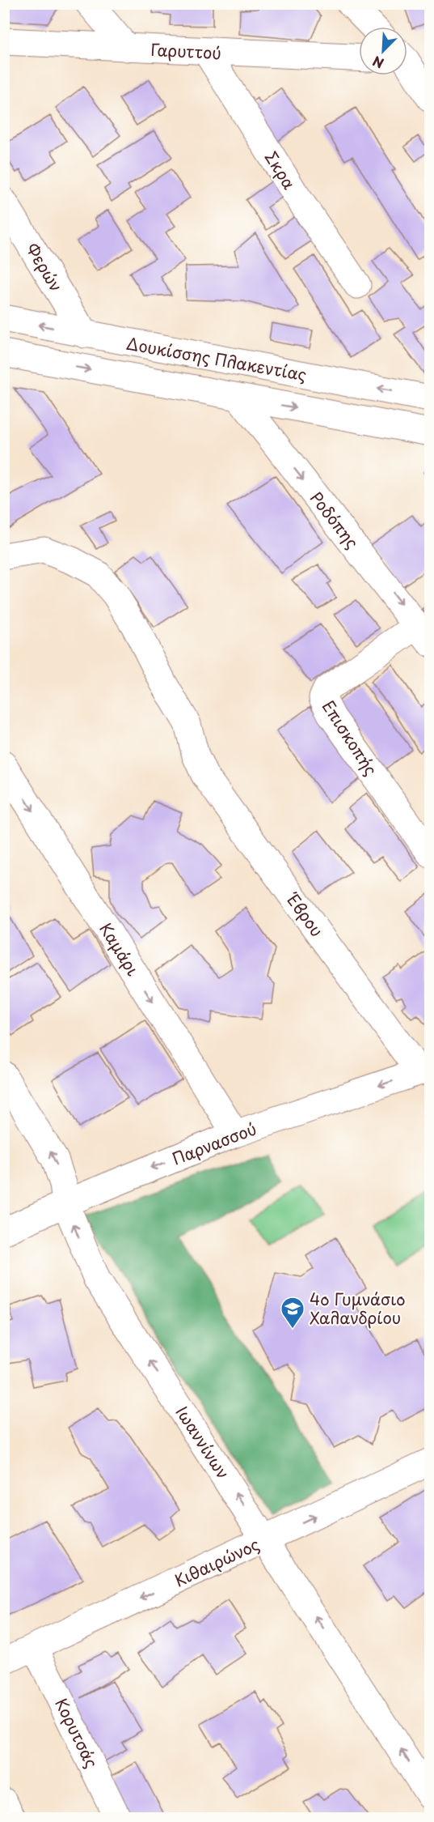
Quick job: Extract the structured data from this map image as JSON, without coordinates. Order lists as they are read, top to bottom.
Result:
{
  "streets": {
    "street": [
      "Γαρυττού",
      "Σκρα",
      "Φερών",
      "Δουκίσσης Πλακεντίας",
      "Ροδόπης",
      "Επισκοπής",
      "Έβρου",
      "Καμάρι",
      "Παρνασσού",
      "Ιωαννίνων",
      "Κιθαιρώνος",
      "Κορυτσάς"
    ]
  },
  "crossings": [
    ["Γαρυττού", "Σκρα"],
    ["Φερών", "Δουκίσσης Πλακεντίας"],
    ["Δουκίσσης Πλακεντίας", "Ροδόπης"],
    ["Ροδόπης", "Επισκοπής"],
    ["Έβρου", "Παρνασσού"],
    ["Καμάρι", "Παρνασσού"],
    ["Παρνασσού", "Ιωαννίνων"],
    ["Ιωαννίνων", "Κιθαιρώνος"],
    ["Κιθαιρώνος", "Κορυτσάς"]
  ],
  "one_way": [
    "Ροδόπης",
    "Καμάρι",
    "Παρνασσού",
    "Ιωαννίνων"
  ],
  "places": {
    "school or university": ["4ο Γυμνάσιο Χαλανδρίου"]
  },
  "north": "bottom left"
}
